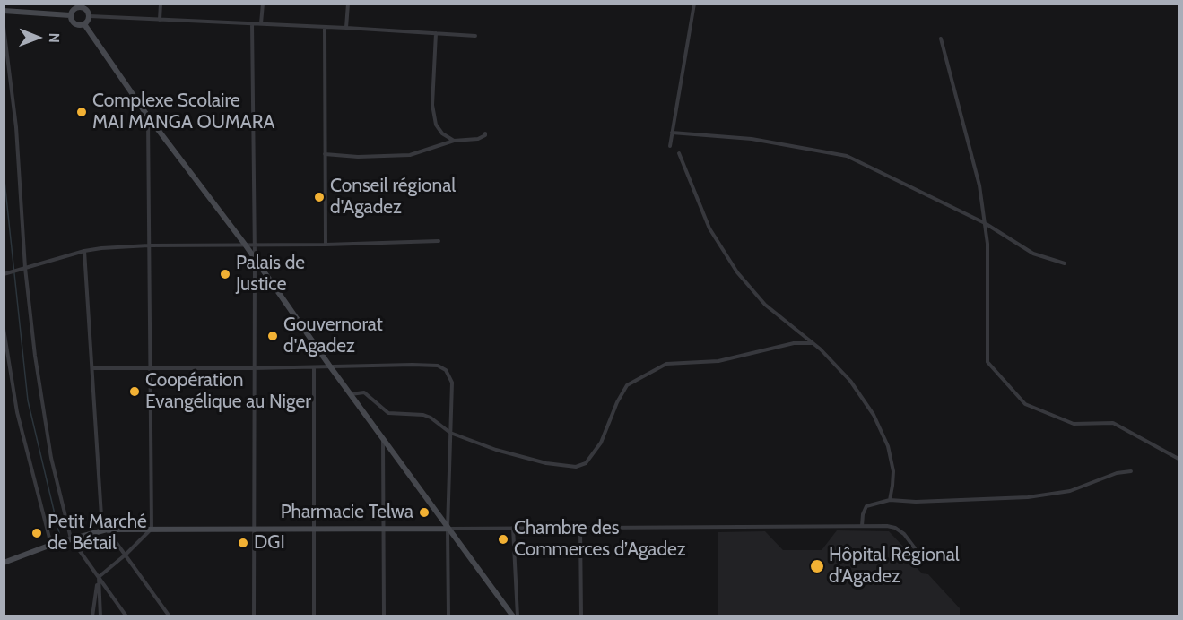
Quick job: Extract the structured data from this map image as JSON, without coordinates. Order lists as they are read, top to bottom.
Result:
{
  "places": [
    "Complexe Scolaire MAI MANGA OUMARA",
    "Conseil régional d'Agadez",
    "Palais de Justice",
    "Gouvernorat d'Agadez",
    "Coopération Evangélique au Niger",
    "Pharmacie Telwa",
    "Petit Marché de Bétail",
    "Chambre des Commerces d’Agadez",
    "DGI",
    "Hôpital Régional d'Agadez"
  ],
  "north": "right"
}
